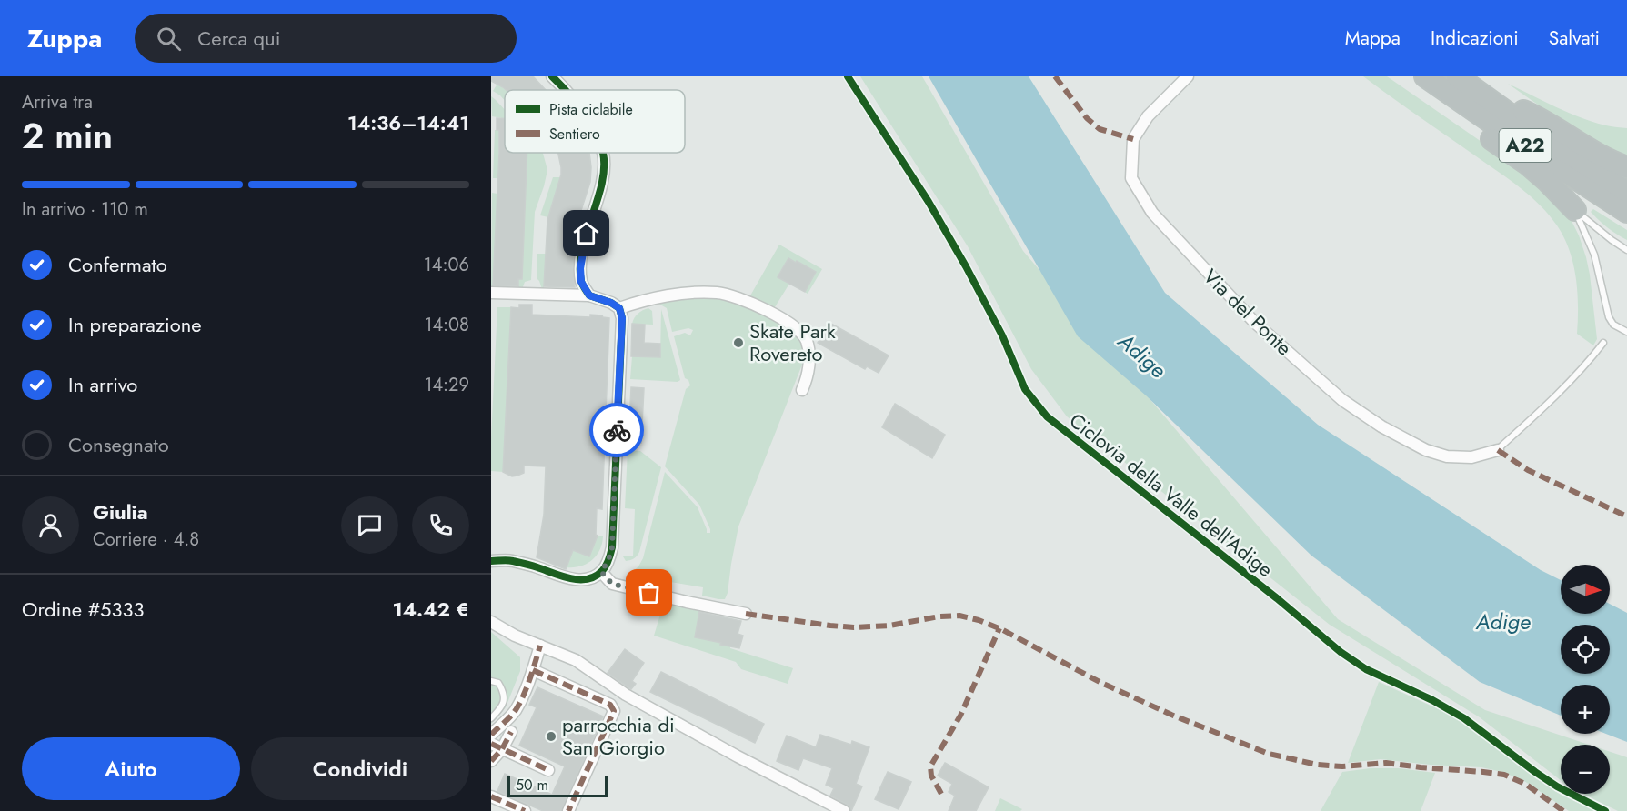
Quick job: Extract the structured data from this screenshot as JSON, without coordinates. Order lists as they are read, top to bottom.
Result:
{
  "streets": {
    "highway": ["A22"],
    "street": ["Via del Ponte"],
    "cycle path": ["Ciclovia della Valle dell'Adige"]
  },
  "water": ["Adige"],
  "places": ["Skate Park Rovereto", "parrocchia di San Giorgio"],
  "legend": ["Pista ciclabile", "Sentiero"],
  "scale_bar": "50 m",
  "north": "right",
  "page": {
    "header": "Zuppa",
    "search": "Cerca qui",
    "nav": ["Mappa", "Indicazioni", "Salvati"],
    "heading": ["2 min", "Arriva tra", "14:36–14:41"],
    "panel": [
      "Giulia",
      "Corriere · 4.8",
      "Ordine #5333",
      "14.42 €"
    ],
    "bar": "In arrivo · 110 m",
    "list": [
      ["Confermato", "14:06"],
      ["In preparazione", "14:08"],
      ["In arrivo", "14:29"],
      "Consegnato"
    ],
    "map_buttons": ["+", "−"],
    "buttons": ["Aiuto", "Condividi"],
    "scale": "50 m"
  }
}
